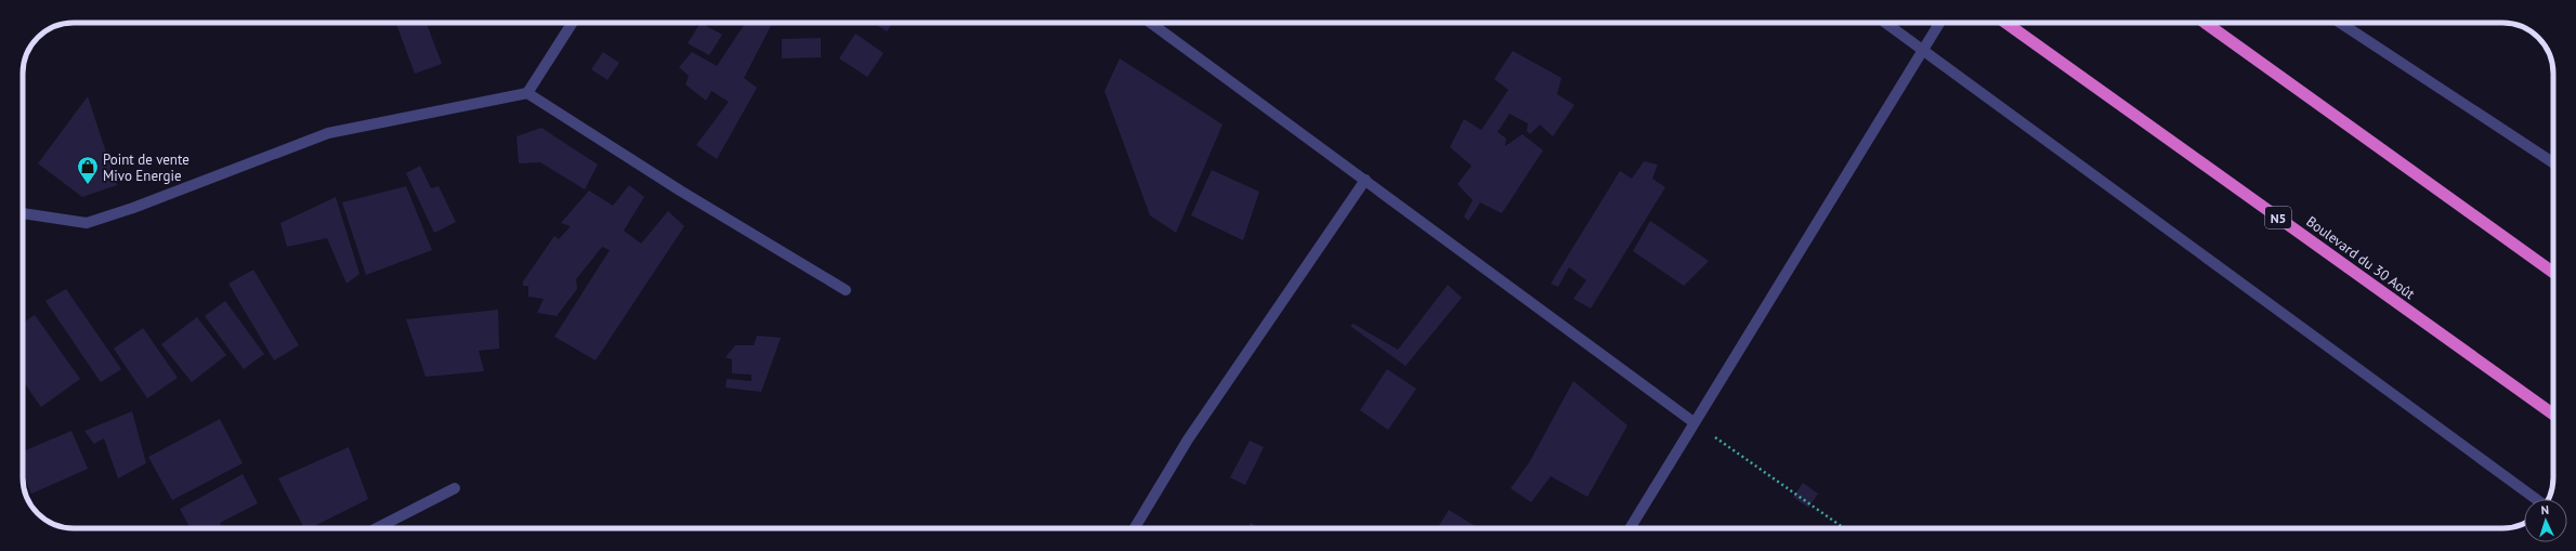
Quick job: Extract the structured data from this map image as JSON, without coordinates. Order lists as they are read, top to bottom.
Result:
{
  "streets": {
    "highway": ["N5", "Boulevard du 30 Août"]
  },
  "places": {
    "shop": ["Point de vente Mivo Energie"]
  },
  "north": "top"
}
